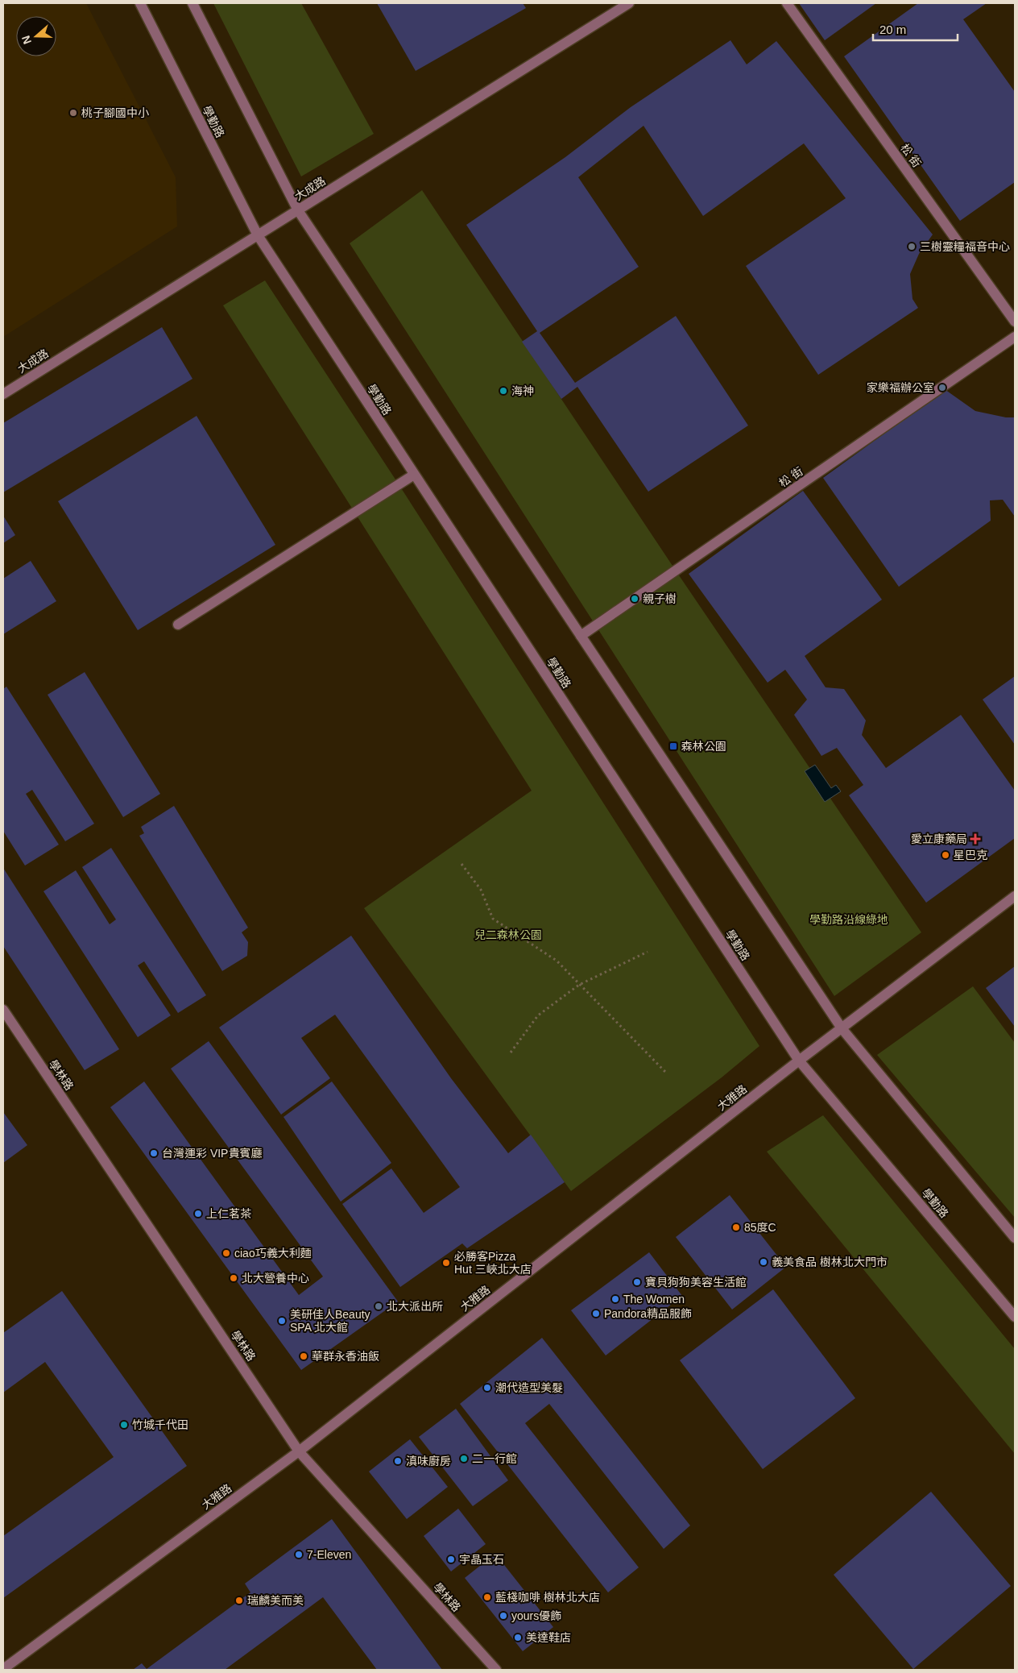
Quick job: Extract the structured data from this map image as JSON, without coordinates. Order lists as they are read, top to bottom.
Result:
{
  "streets": {
    "street": [
      "學勤路",
      "松 街",
      "大成路",
      "學林路",
      "大雅路"
    ]
  },
  "crossings": [
    ["學勤路", "大成路"],
    ["學勤路", "大雅路"],
    ["學林路", "大雅路"]
  ],
  "parks": ["學勤路沿線綠地", "兒二森林公園"],
  "places": {
    "other": [
      "桃子腳國中小",
      "三樹靈糧福音中心",
      "家樂福辦公室",
      "海神",
      "親子樹",
      "星巴克",
      "台灣運彩 VIP貴賓廳",
      "上仁茗茶",
      "85度C",
      "ciao巧義大利麵",
      "義美食品 樹林北大門市",
      "必勝客Pizza Hut 三峽北大店",
      "北大營養中心",
      "寶貝狗狗美容生活館",
      "The Women",
      "北大派出所",
      "Pandora精品服飾",
      "美研佳人Beauty SPA 北大館",
      "華群永香油飯",
      "潮代造型美髮",
      "竹城千代田",
      "二一行館",
      "滇味廚房",
      "7-Eleven",
      "宇晶玉石",
      "藍棧咖啡 樹林北大店",
      "瑞麟美而美",
      "yours優飾",
      "美達鞋店"
    ],
    "transit": ["森林公園"],
    "health": ["愛立康藥局"]
  },
  "scale_bar": "20 m",
  "north": "left"
}
